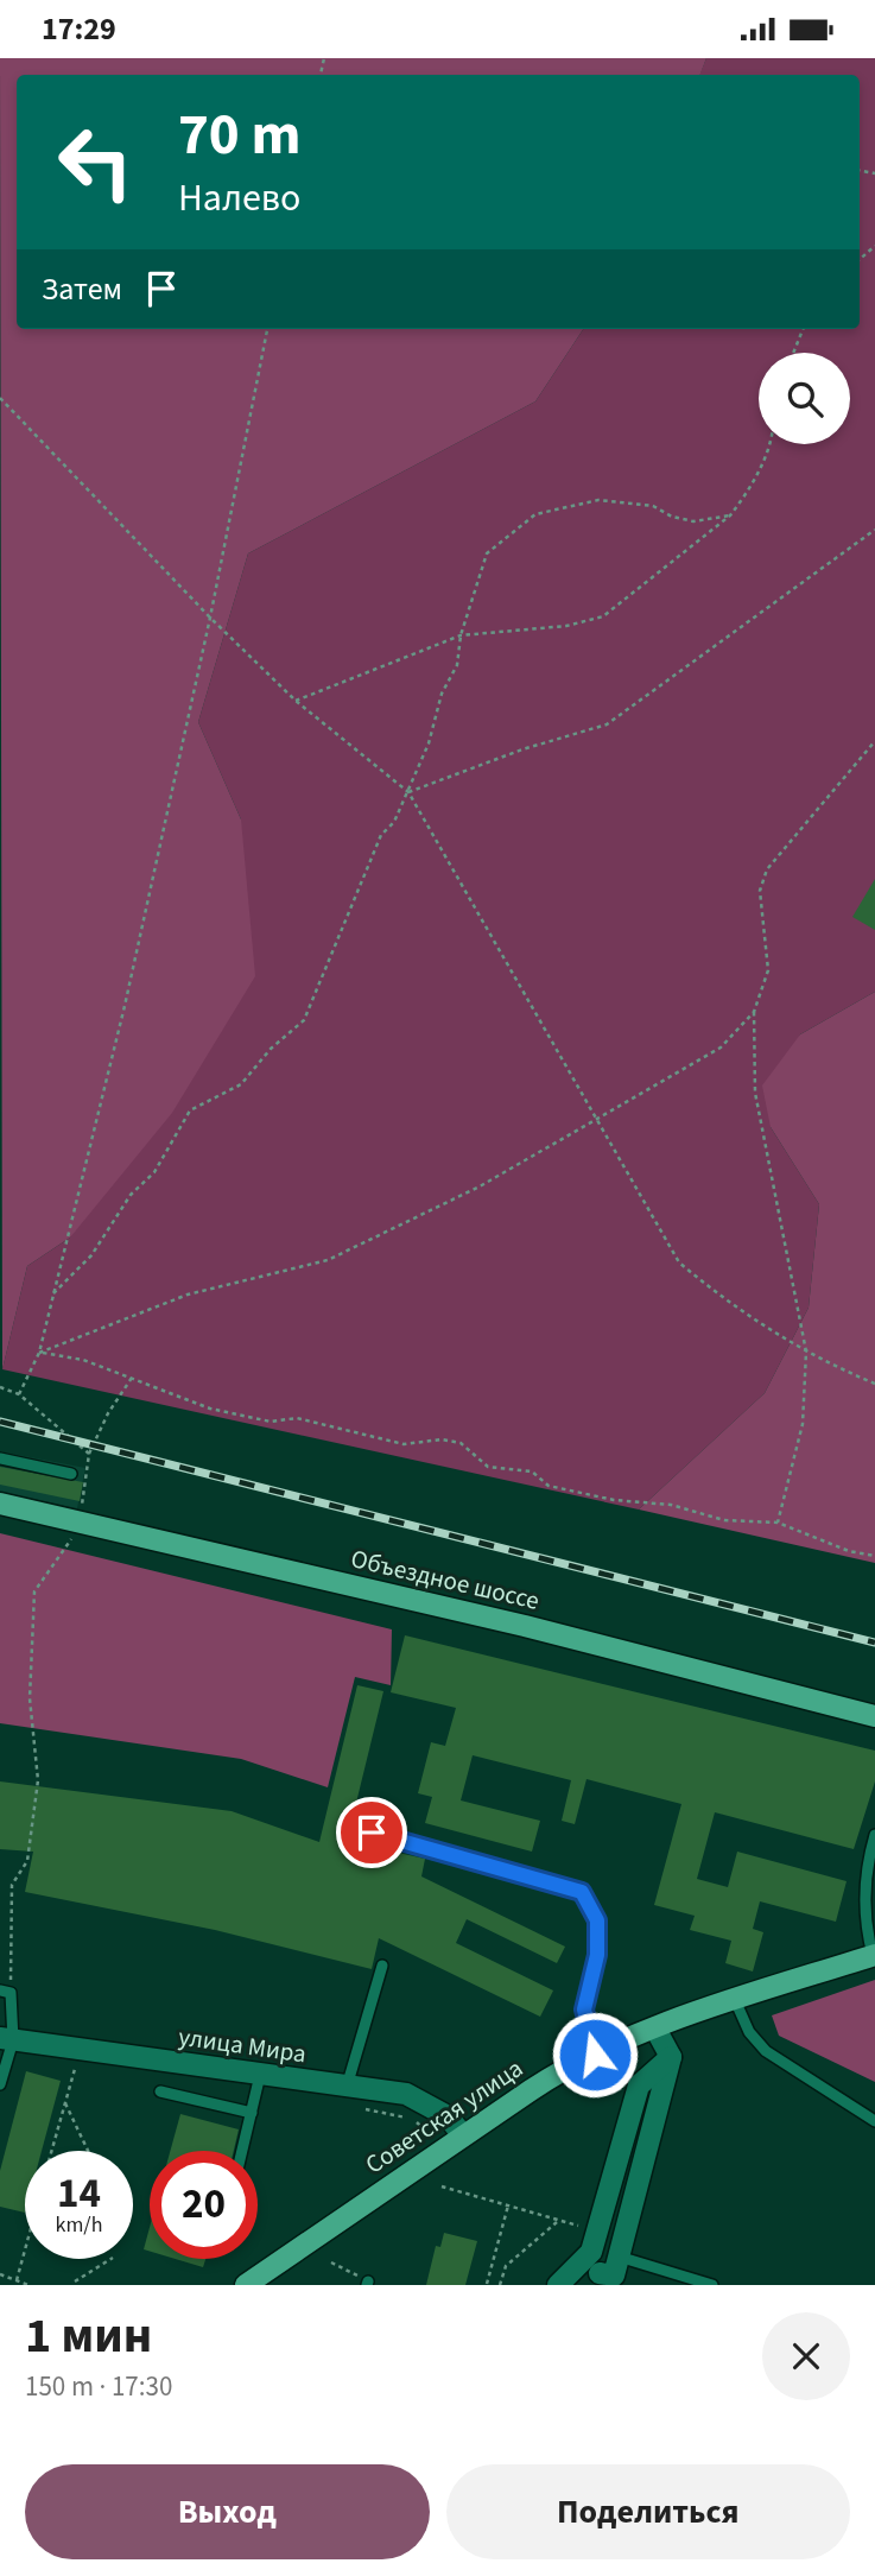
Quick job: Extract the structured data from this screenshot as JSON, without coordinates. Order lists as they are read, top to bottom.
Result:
{
  "streets": {
    "main road": ["Объездное шоссе", "Советская улица"],
    "street": ["улица Мира"]
  },
  "crossings": [
    ["улица Мира", "Советская улица"]
  ],
  "page": {
    "status": "17:29",
    "turn": ["70 m", "Налево"],
    "then": "Затем",
    "speed": "14 km/h",
    "limit": "20",
    "heading": ["1 мин", "150 m · 17:30"],
    "buttons": ["Выход", "Поделиться"]
  }
}
